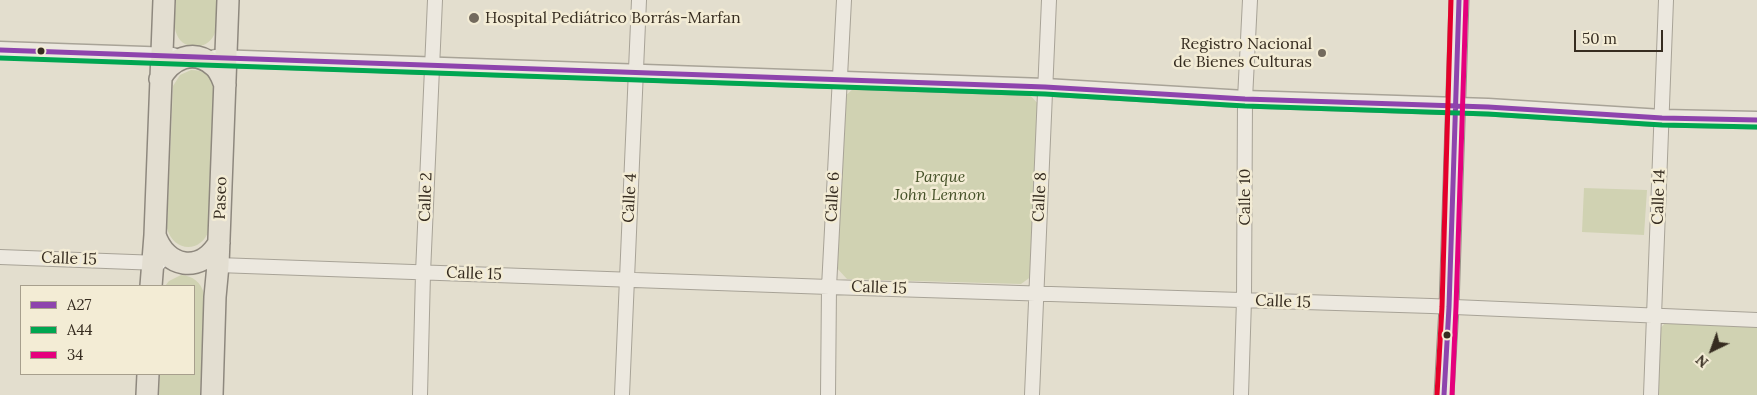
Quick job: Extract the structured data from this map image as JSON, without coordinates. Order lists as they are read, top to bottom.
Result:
{
  "streets": {
    "main road": ["Paseo"],
    "street": [
      "Calle 2",
      "Calle 6",
      "Calle 8",
      "Calle 10",
      "Calle 14",
      "Calle 4",
      "Calle 15"
    ]
  },
  "crossings": [
    ["Calle 2", "Calle 15"],
    ["Calle 6", "Calle 15"],
    ["Calle 8", "Calle 15"],
    ["Calle 10", "Calle 15"],
    ["Calle 14", "Calle 15"],
    ["Paseo", "Calle 15"],
    ["Calle 4", "Calle 15"]
  ],
  "parks": ["Parque John Lennon"],
  "places": ["Hospital Pediátrico Borrás-Marfan", "Registro Nacional de Bienes Culturas"],
  "lines": ["transit line A27", "transit line 34", "transit line A44"],
  "legend": ["A27", "A44", "34"],
  "scale_bar": "50 m",
  "north": "bottom left"
}
